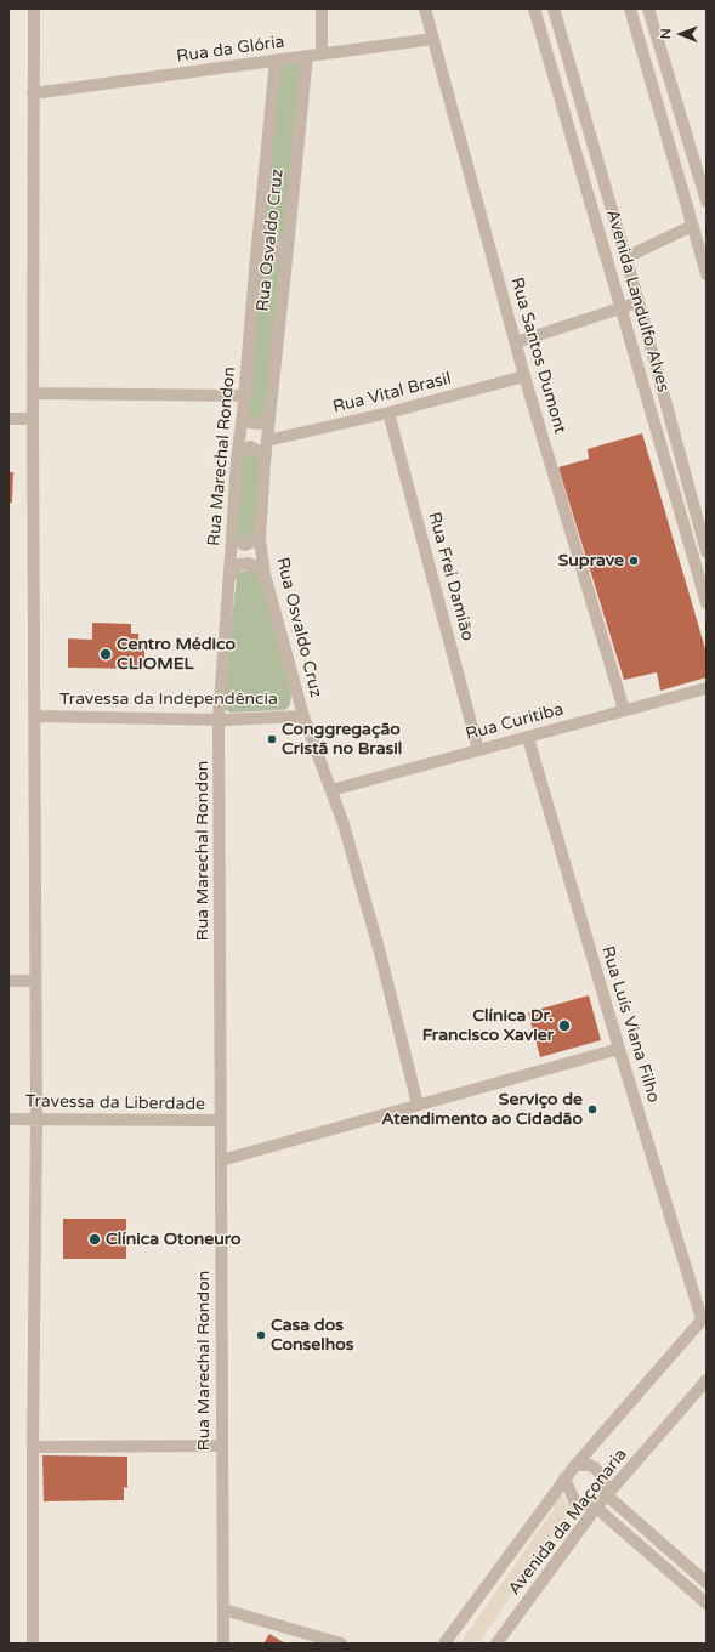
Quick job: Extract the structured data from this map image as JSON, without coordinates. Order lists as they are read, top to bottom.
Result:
{
  "streets": {
    "street": [
      "Rua da Glória",
      "Rua Osvaldo Cruz",
      "Avenida Landulfo Alves",
      "Rua Santos Dumont",
      "Rua Vital Brasil",
      "Rua Marechal Rondon",
      "Rua Frei Damião",
      "Travessa da Independência",
      "Rua Curitiba",
      "Rua Luís Viana Filho",
      "Travessa da Liberdade",
      "Avenida da Maçonaria"
    ]
  },
  "crossings": [
    ["Rua da Glória", "Rua Osvaldo Cruz"],
    ["Rua da Glória", "Rua Santos Dumont"],
    ["Rua da Glória", "Rua Marechal Rondon"],
    ["Rua Osvaldo Cruz", "Rua Vital Brasil"],
    ["Rua Osvaldo Cruz", "Travessa da Independência"],
    ["Rua Osvaldo Cruz", "Rua Curitiba"],
    ["Rua Santos Dumont", "Rua Vital Brasil"],
    ["Rua Santos Dumont", "Rua Curitiba"],
    ["Rua Vital Brasil", "Rua Frei Damião"],
    ["Rua Marechal Rondon", "Travessa da Independência"],
    ["Rua Marechal Rondon", "Travessa da Liberdade"],
    ["Rua Frei Damião", "Rua Curitiba"],
    ["Rua Curitiba", "Rua Luís Viana Filho"]
  ],
  "places": [
    "Suprave",
    "Centro Médico CLIOMEL",
    "Conggregação Cristã no Brasil",
    "Clínica Dr. Francisco Xavier",
    "Serviço de Atendimento ao Cidadão",
    "Clínica Otoneuro",
    "Casa dos Conselhos"
  ],
  "north": "left"
}
